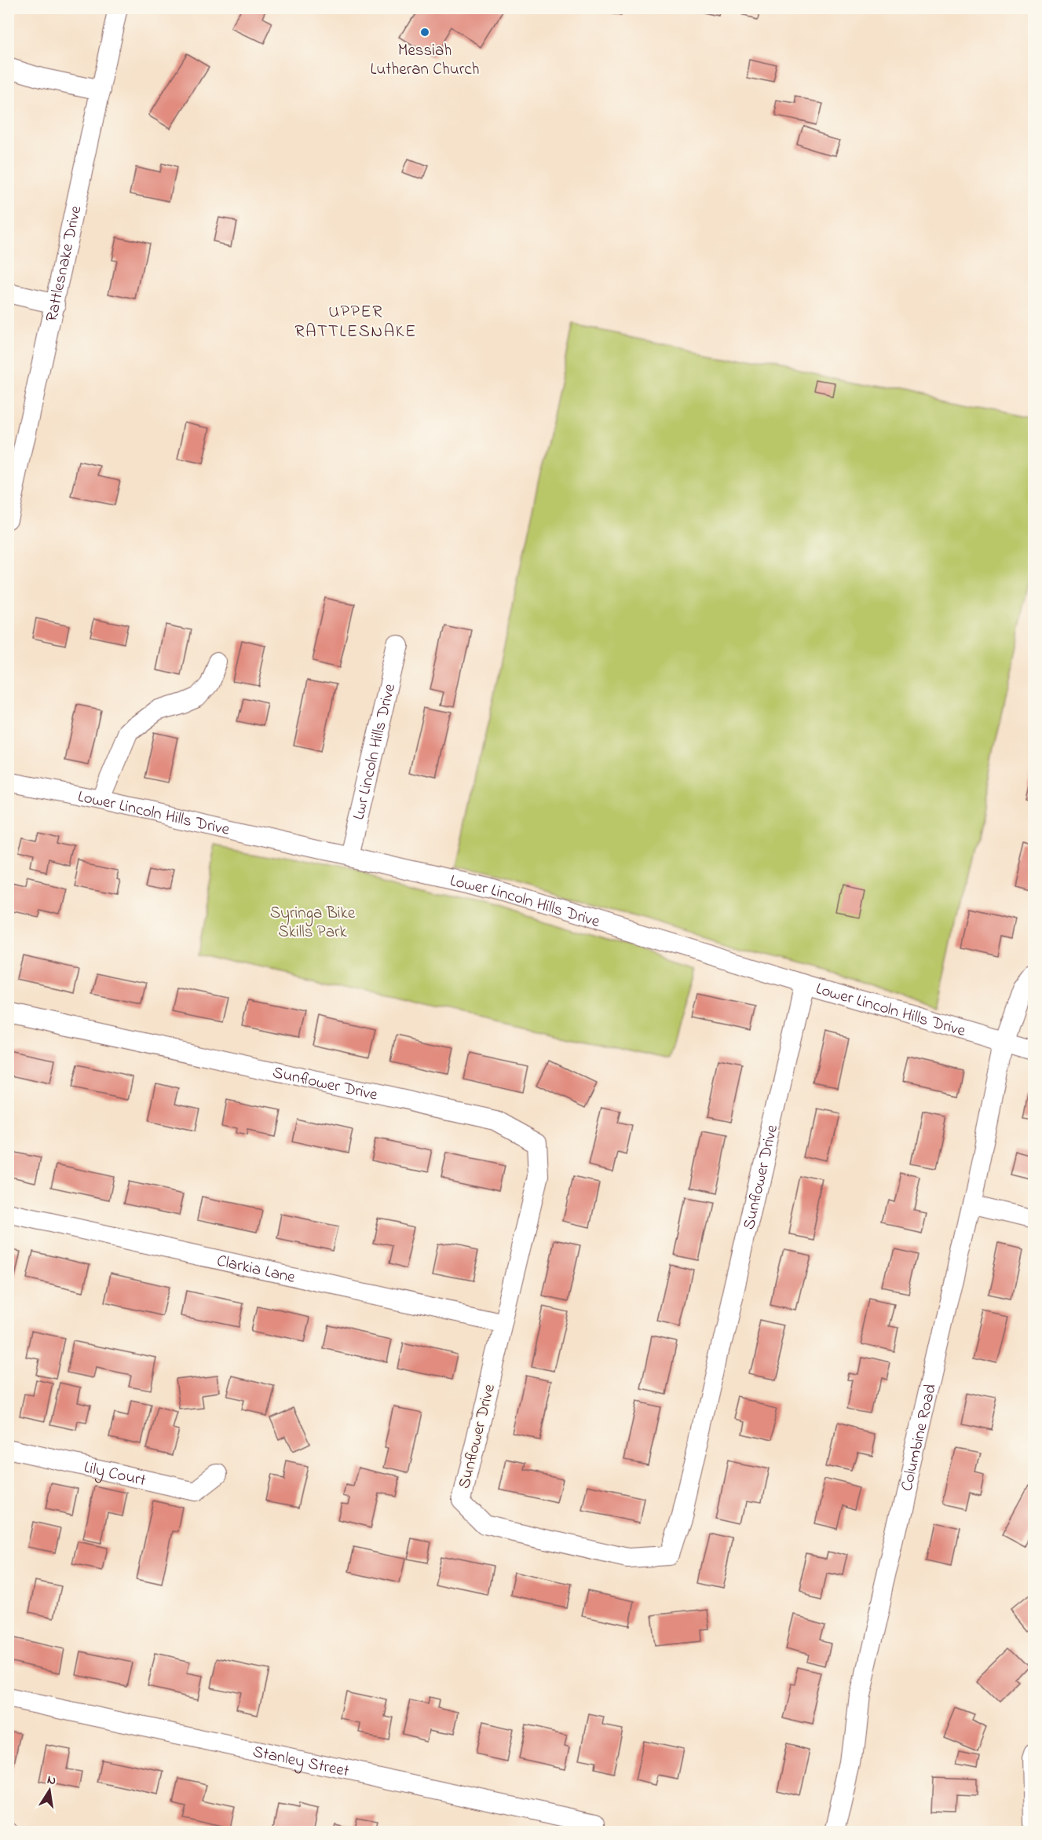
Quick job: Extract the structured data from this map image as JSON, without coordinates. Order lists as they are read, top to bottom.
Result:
{
  "streets": {
    "street": [
      "Rattlesnake Drive",
      "Lwr Lincoln Hills Drive",
      "Lower Lincoln Hills Drive",
      "Sunflower Drive",
      "Clarkia Lane",
      "Columbine Road",
      "Lily Court",
      "Stanley Street"
    ]
  },
  "crossings": [
    ["Lwr Lincoln Hills Drive", "Lower Lincoln Hills Drive"],
    ["Lower Lincoln Hills Drive", "Sunflower Drive"],
    ["Lower Lincoln Hills Drive", "Columbine Road"],
    ["Sunflower Drive", "Clarkia Lane"]
  ],
  "districts": ["UPPER RATTLESNAKE"],
  "parks": ["Syringa Bike Skills Park"],
  "places": ["Messiah Lutheran Church"],
  "north": "top"
}
